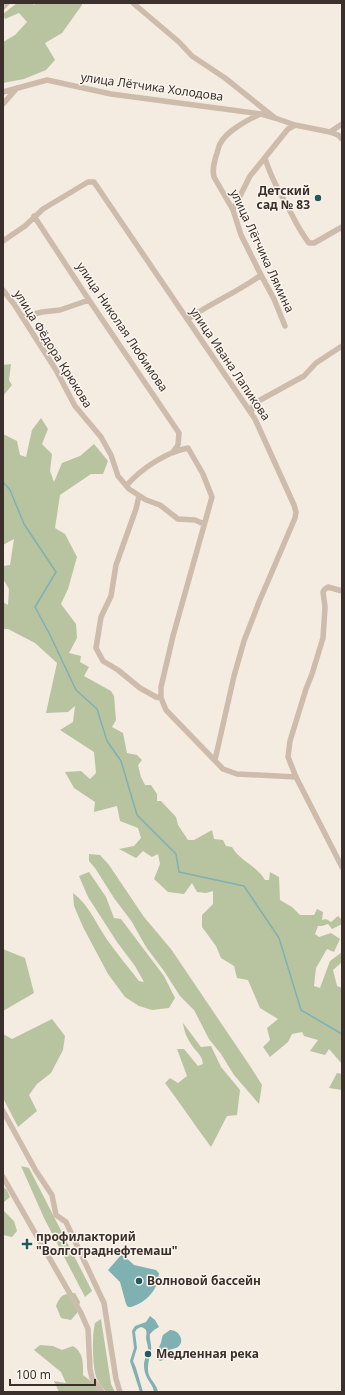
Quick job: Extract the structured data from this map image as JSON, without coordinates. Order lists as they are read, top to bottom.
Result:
{
  "streets": {
    "street": [
      "улица Лётчика Холодова",
      "улица Лётчика Лямина",
      "улица Николая Любимова",
      "улица Фёдора Крюкова",
      "улица Ивана Лапикова"
    ]
  },
  "crossings": [
    ["улица Лётчика Холодова", "улица Лётчика Лямина"],
    ["улица Николая Любимова", "улица Ивана Лапикова"]
  ],
  "places": {
    "other": ["Детский сад № 83", "Волновой бассейн", "Медленная река"],
    "health": ["профилакторий \"Волгограднефтемаш\""]
  },
  "scale_bar": "100 m"
}
